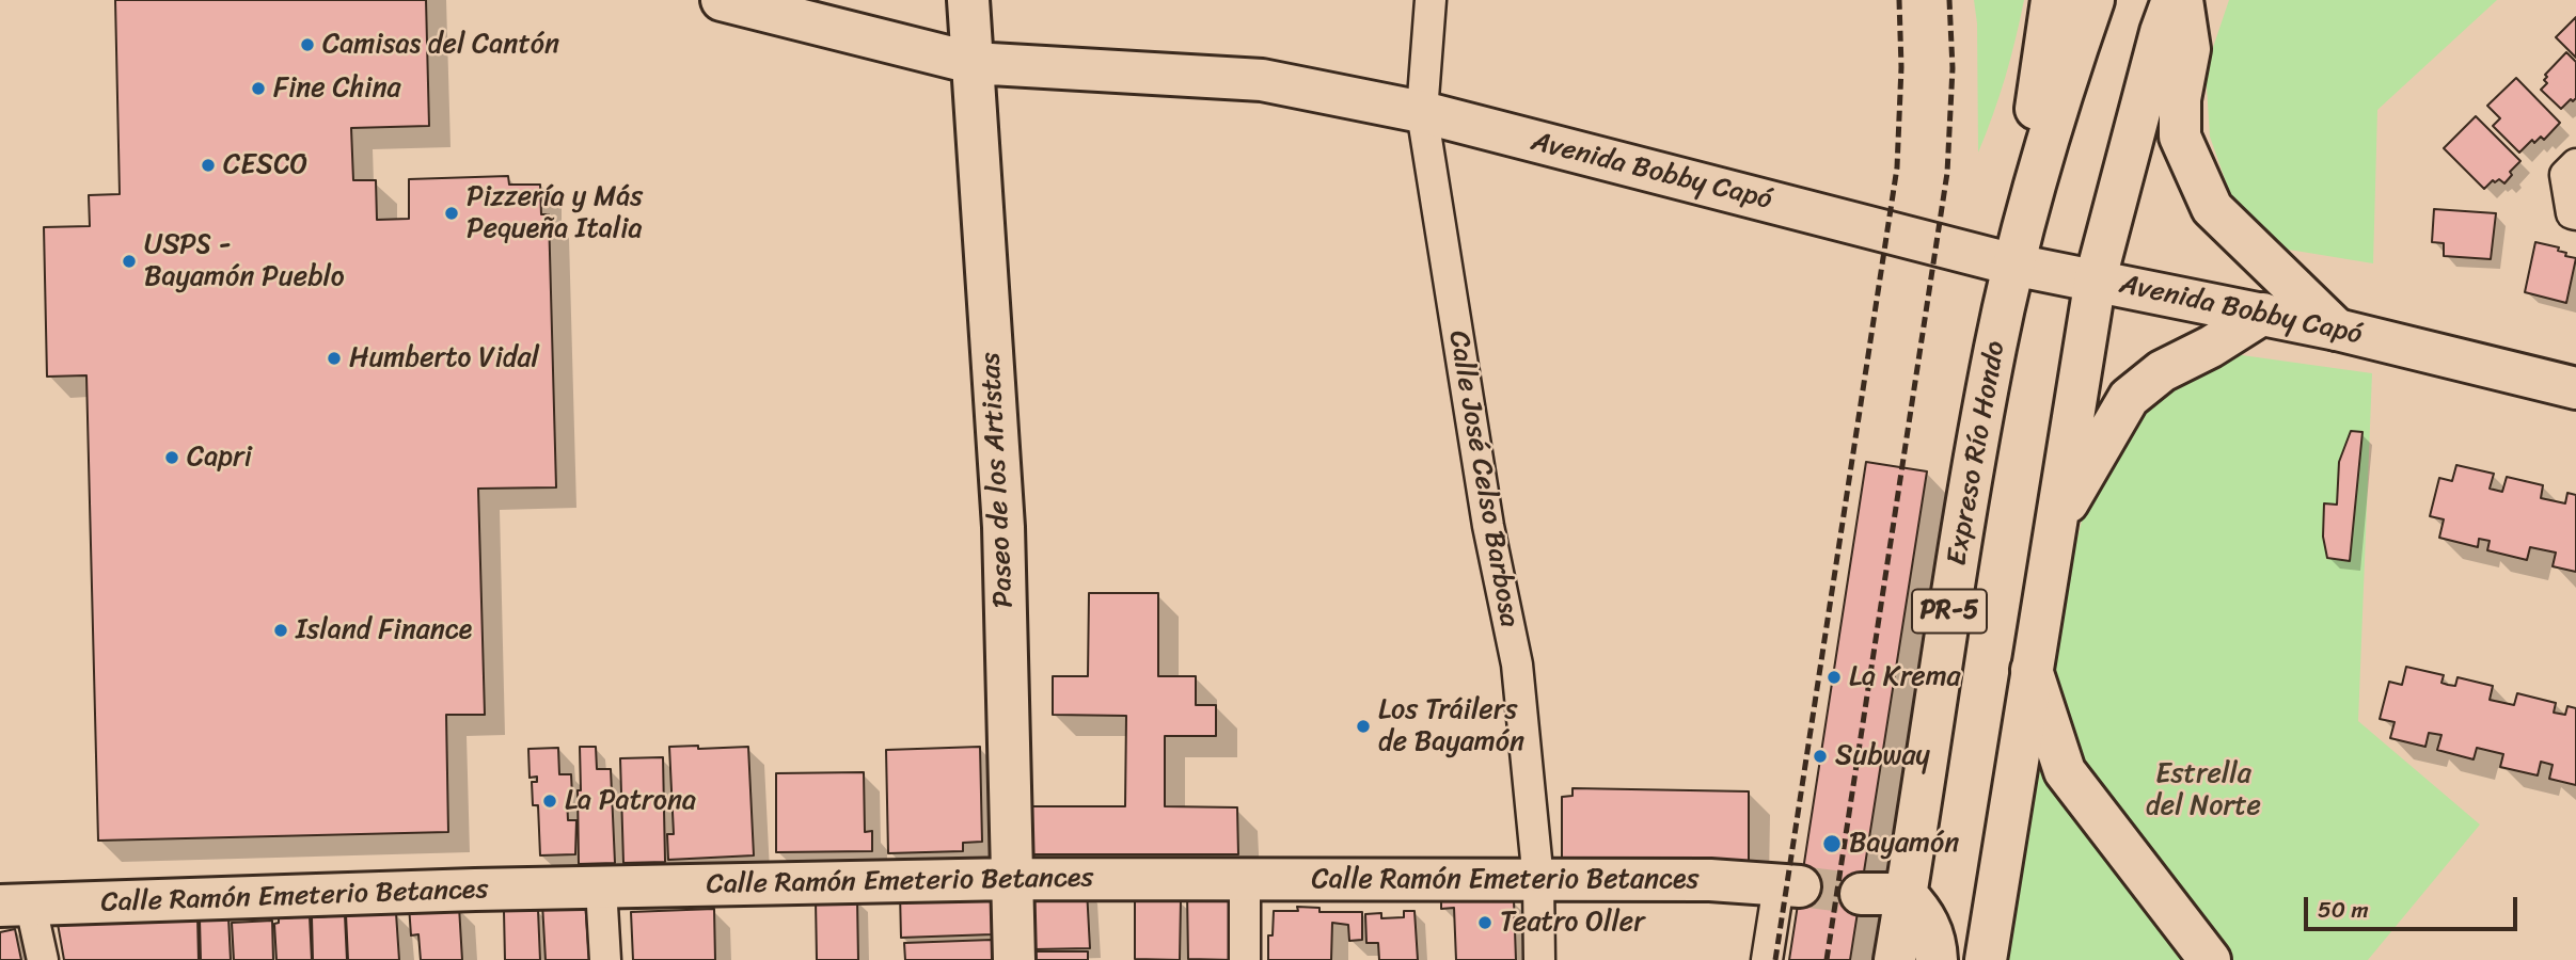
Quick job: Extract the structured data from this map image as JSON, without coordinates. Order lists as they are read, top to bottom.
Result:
{
  "streets": {
    "main road": [
      "Avenida Bobby Capó",
      "Expreso Río Hondo",
      "Paseo de los Artistas",
      "PR-5",
      "Calle Ramón Emeterio Betances"
    ],
    "street": ["Calle José Celso Barbosa"]
  },
  "crossings": [
    ["Avenida Bobby Capó", "Expreso Río Hondo"],
    ["Avenida Bobby Capó", "Calle José Celso Barbosa"],
    ["Avenida Bobby Capó", "Paseo de los Artistas"],
    ["Calle José Celso Barbosa", "Calle Ramón Emeterio Betances"],
    ["Paseo de los Artistas", "Calle Ramón Emeterio Betances"]
  ],
  "parks": ["Estrella del Norte"],
  "places": [
    "Camisas del Cantón",
    "Fine China",
    "CESCO",
    "Pizzería y Más Pequeña Italia",
    "USPS - Bayamón Pueblo",
    "Humberto Vidal",
    "Capri",
    "Island Finance",
    "La Krema",
    "Los Tráilers de Bayamón",
    "Subway",
    "La Patrona",
    "Bayamón",
    "Teatro Oller"
  ],
  "scale_bar": "50 m"
}
